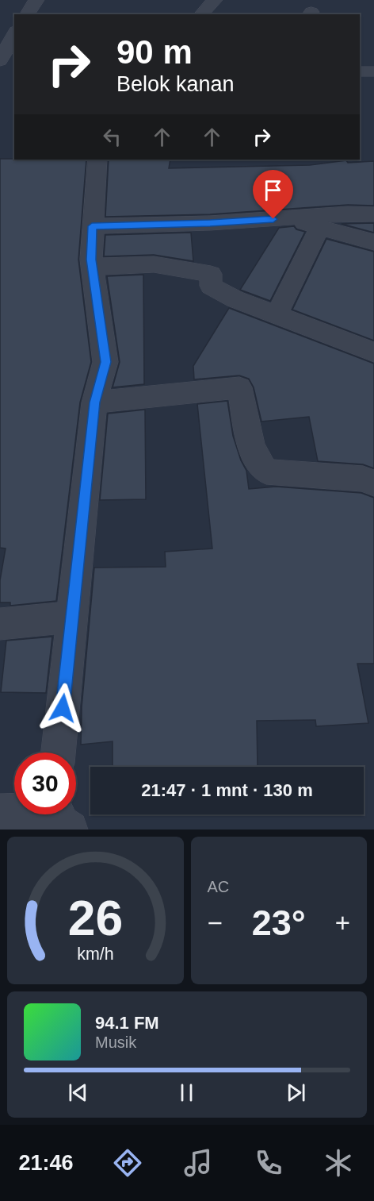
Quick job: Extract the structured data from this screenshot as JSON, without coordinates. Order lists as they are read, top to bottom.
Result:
{
  "page": {
    "turn": ["90 m", "Belok kanan"],
    "limit": "30",
    "trip": "21:47 · 1 mnt · 130 m",
    "tile": "AC",
    "heat": ["−", "23°", "+"],
    "song": ["94.1 FM", "Musik"],
    "tabs": "21:46",
    "gauge": ["26", "km/h"]
  }
}
